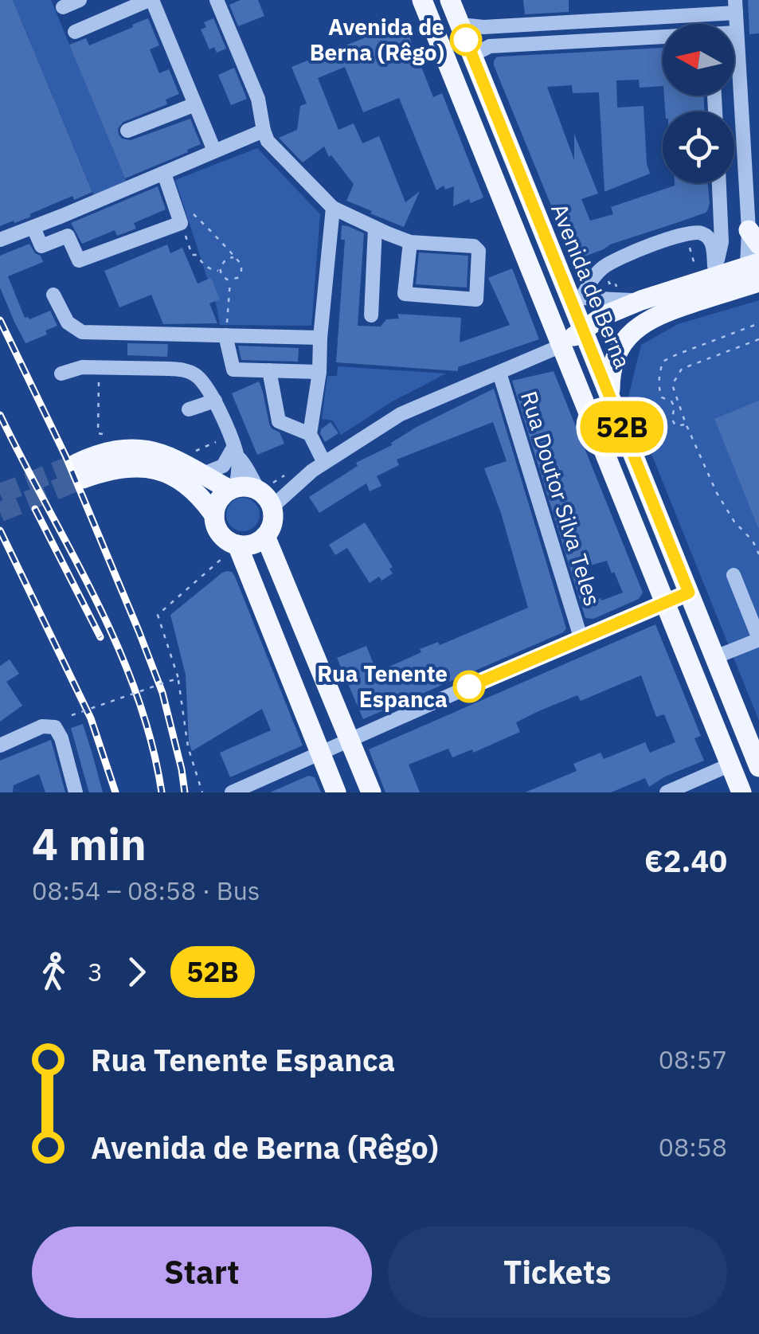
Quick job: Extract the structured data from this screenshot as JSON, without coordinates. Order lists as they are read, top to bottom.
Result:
{
  "streets": {
    "main road": ["Avenida de Berna"],
    "street": ["Rua Doutor Silva Teles"]
  },
  "places": ["Avenida de Berna (Rêgo)", "Rua Tenente Espanca"],
  "lines": ["bus line 52B"],
  "north": "left",
  "page": {
    "on_map": "52B",
    "heading": ["4 min", "08:54 – 08:58 · Bus", "€2.40"],
    "legs": ["3", "52B"],
    "list": [
      {
        "name": "Rua Tenente Espanca",
        "value": "08:57"
      },
      {
        "name": "Avenida de Berna (Rêgo)",
        "value": "08:58"
      }
    ],
    "buttons": ["Start", "Tickets"]
  }
}
